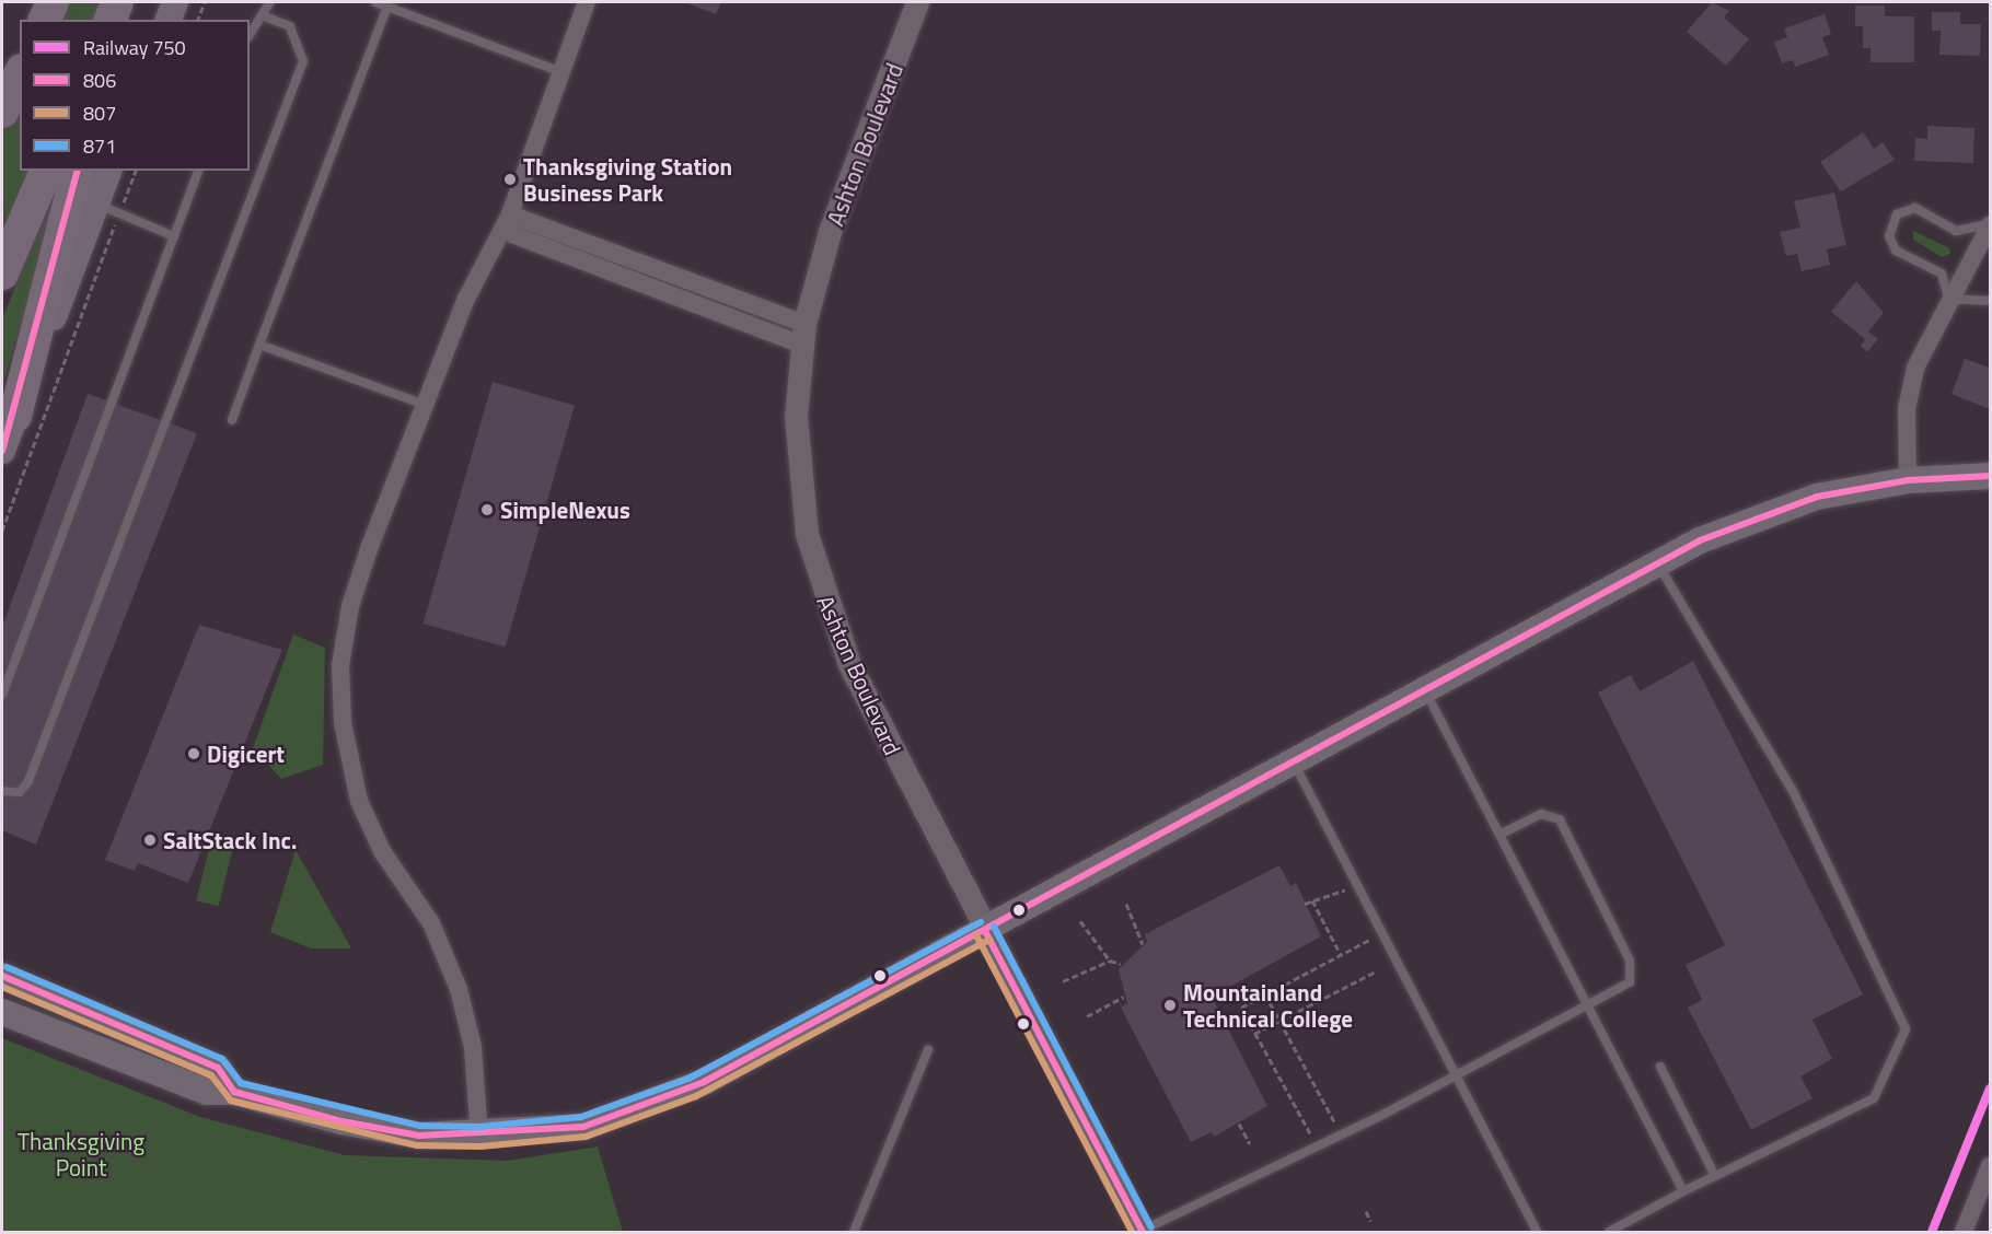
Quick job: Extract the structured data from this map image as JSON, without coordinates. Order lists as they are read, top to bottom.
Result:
{
  "streets": {
    "street": ["Ashton Boulevard"]
  },
  "parks": ["Thanksgiving Point"],
  "places": [
    "Thanksgiving Station Business Park",
    "SimpleNexus",
    "Digicert",
    "SaltStack Inc.",
    "Mountainland Technical College"
  ],
  "lines": [
    "transit line 806",
    "transit line 871",
    "transit line 807",
    "rail line 750"
  ],
  "legend": [
    "Railway 750",
    "806",
    "807",
    "871"
  ]
}
